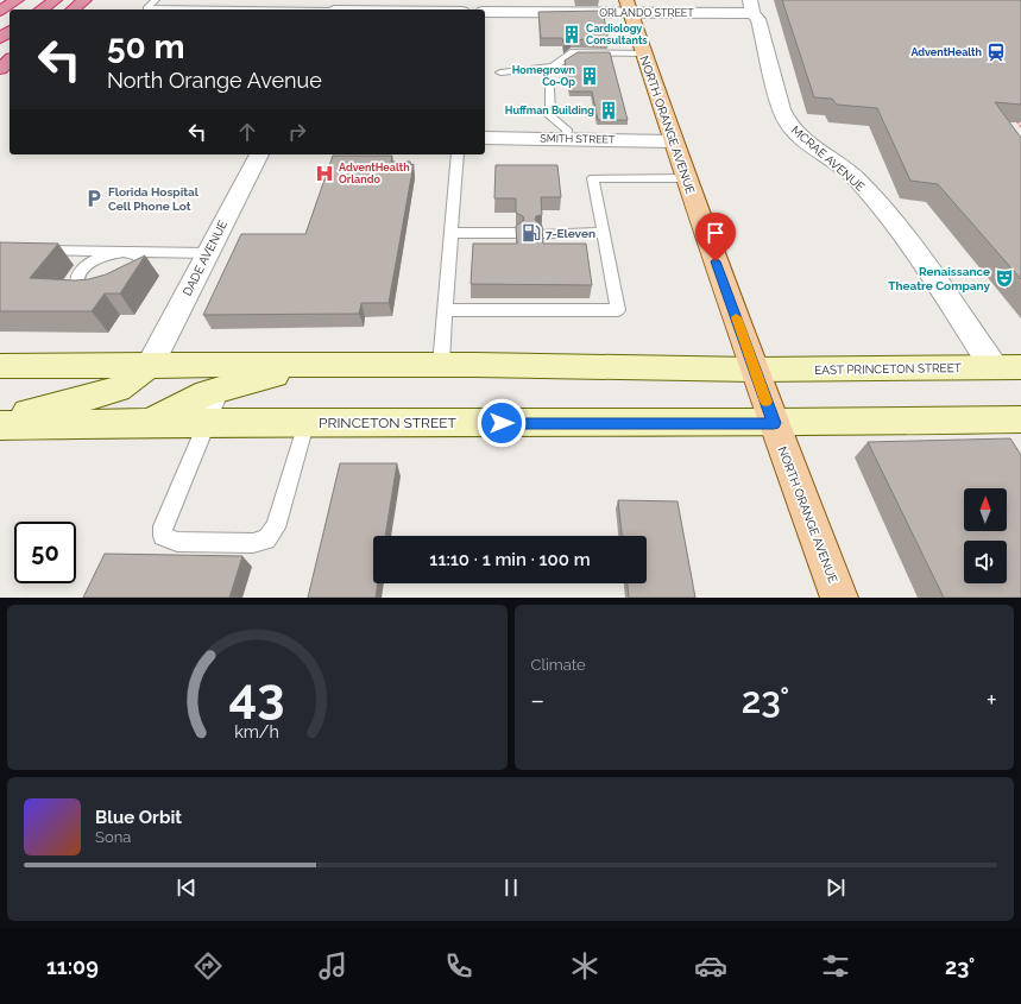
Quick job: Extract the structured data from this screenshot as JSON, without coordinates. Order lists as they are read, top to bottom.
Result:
{
  "streets": {
    "main road": ["NORTH ORANGE AVENUE", "EAST PRINCETON STREET", "PRINCETON STREET"],
    "street": [
      "ORLANDO STREET",
      "SMITH STREET",
      "MCRAE AVENUE",
      "DADE AVENUE"
    ]
  },
  "crossings": [
    ["ORLANDO STREET", "NORTH ORANGE AVENUE"],
    ["ORLANDO STREET", "MCRAE AVENUE"],
    ["NORTH ORANGE AVENUE", "SMITH STREET"],
    ["NORTH ORANGE AVENUE", "EAST PRINCETON STREET"],
    ["NORTH ORANGE AVENUE", "PRINCETON STREET"],
    ["MCRAE AVENUE", "EAST PRINCETON STREET"]
  ],
  "places": {
    "building": ["Cardiology Consultants", "Homegrown Co-Op", "Huffman Building"],
    "station": ["AdventHealth"],
    "hospital": ["AdventHealth Orlando"],
    "parking": ["Florida Hospital Cell Phone Lot"],
    "fuel station": ["7-Eleven"],
    "theatre": ["Renaissance Theatre Company"]
  },
  "north": "top",
  "page": {
    "turn": ["50 m", "North Orange Avenue"],
    "limit": "50",
    "trip": "11:10 · 1 min · 100 m",
    "tile": "Climate",
    "heat": ["−", "23°", "+"],
    "song": ["Blue Orbit", "Sona"],
    "tabs": ["11:09", "23°"],
    "gauge": ["43", "km/h"]
  }
}
